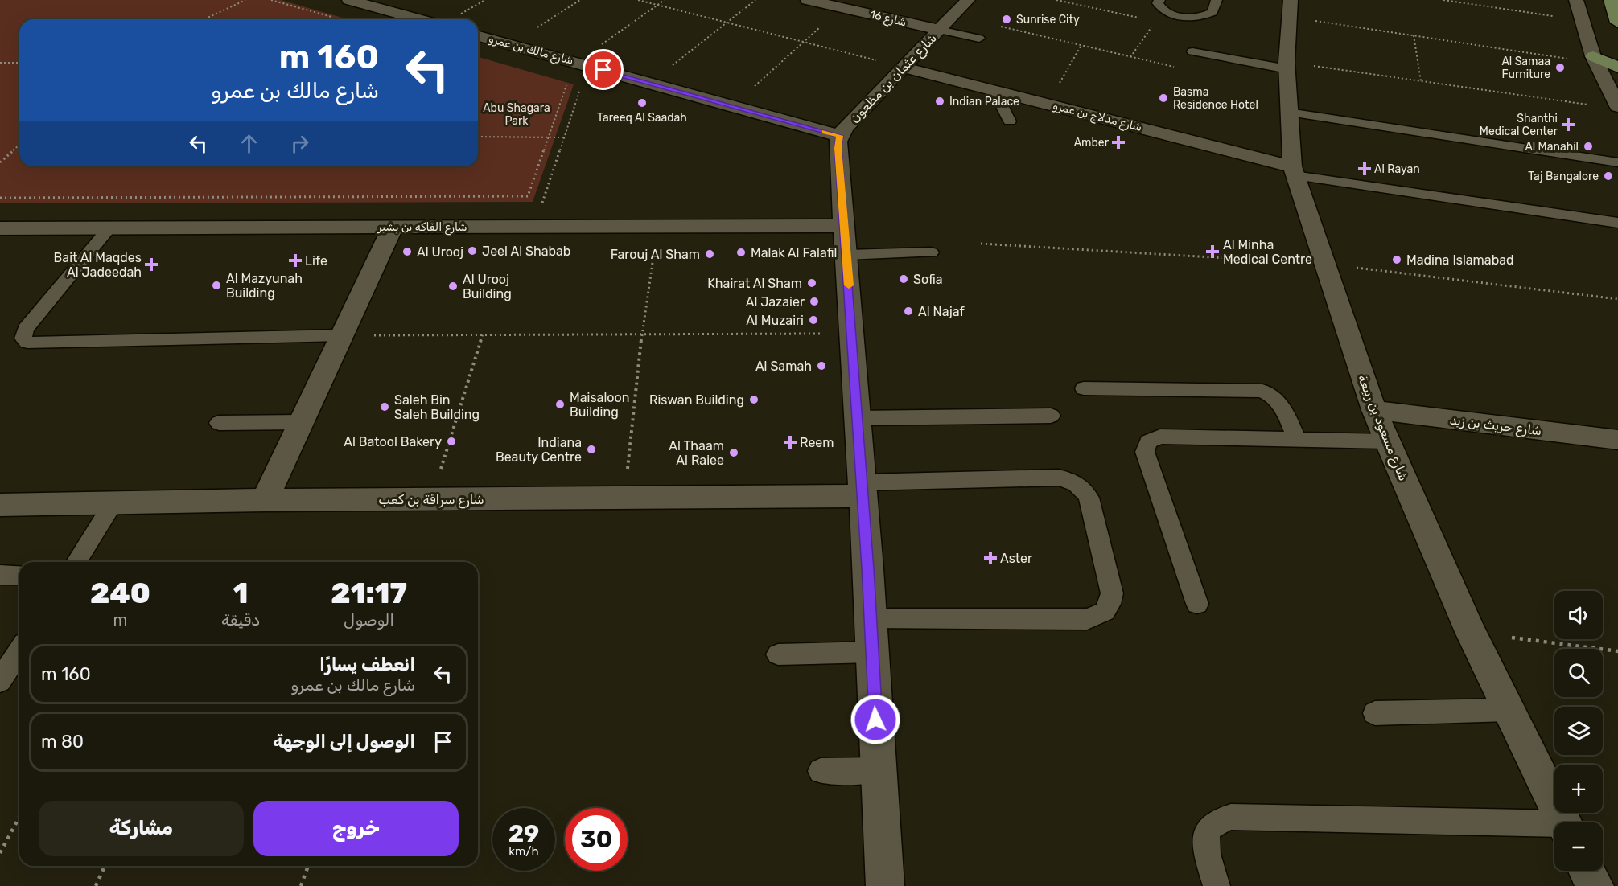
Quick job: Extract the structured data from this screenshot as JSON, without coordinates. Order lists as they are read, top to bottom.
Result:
{
  "streets": {
    "street": [
      "شارع 16",
      "شارع مالك بن عمرو",
      "شارع عثمان بن مظعون",
      "شارع مدلاج بن عمرو",
      "شارع الفاكه بن بشير",
      "شارع حريث بن زيد",
      "شارع مسعود بن ربيعة",
      "شارع سراقة بن كعب"
    ]
  },
  "crossings": [
    ["شارع 16", "شارع عثمان بن مظعون"],
    ["شارع مالك بن عمرو", "شارع عثمان بن مظعون"],
    ["شارع عثمان بن مظعون", "شارع مدلاج بن عمرو"],
    ["شارع عثمان بن مظعون", "شارع الفاكه بن بشير"],
    ["شارع عثمان بن مظعون", "شارع سراقة بن كعب"],
    ["شارع مدلاج بن عمرو", "شارع مسعود بن ربيعة"],
    ["شارع حريث بن زيد", "شارع مسعود بن ربيعة"]
  ],
  "parks": ["Abu Shagara Park"],
  "places": {
    "other": [
      "Sunrise City",
      "Al Samaa Furniture",
      "Basma Residence Hotel",
      "Indian Palace",
      "Tareeq Al Saadah",
      "Al Manahil",
      "Taj Bangalore",
      "Jeel Al Shabab",
      "Al Urooj",
      "Malak Al Falafil",
      "Farouj Al Sham",
      "Madina Islamabad",
      "Sofia",
      "Khairat Al Sham",
      "Al Mazyunah Building",
      "Al Urooj Building",
      "Al Jazaier",
      "Al Najaf",
      "Al Muzairi",
      "Al Samah",
      "Riswan Building",
      "Maisaloon Building",
      "Saleh Bin Saleh Building",
      "Al Batool Bakery",
      "Indiana Beauty Centre",
      "Al Thaam Al Raiee"
    ],
    "health": [
      "Shanthi Medical Center",
      "Amber",
      "Al Rayan",
      "Al Minha Medical Centre",
      "Life",
      "Bait Al Maqdes Al Jadeedah",
      "Reem",
      "Aster"
    ]
  },
  "page": {
    "turn": ["160 m", "شارع مالك بن عمرو"],
    "eta": [
      "21:17",
      "الوصول",
      "1",
      "دقيقة",
      "240",
      "m"
    ],
    "map_buttons": ["+", "−"],
    "list": [
      {
        "name": "انعطف يسارًا",
        "note": "شارع مالك بن عمرو",
        "value": "160 m"
      },
      {
        "name": "الوصول إلى الوجهة",
        "value": "80 m"
      }
    ],
    "buttons": ["خروج", "مشاركة"],
    "speed": "29 km/h",
    "limit": "30"
  }
}
